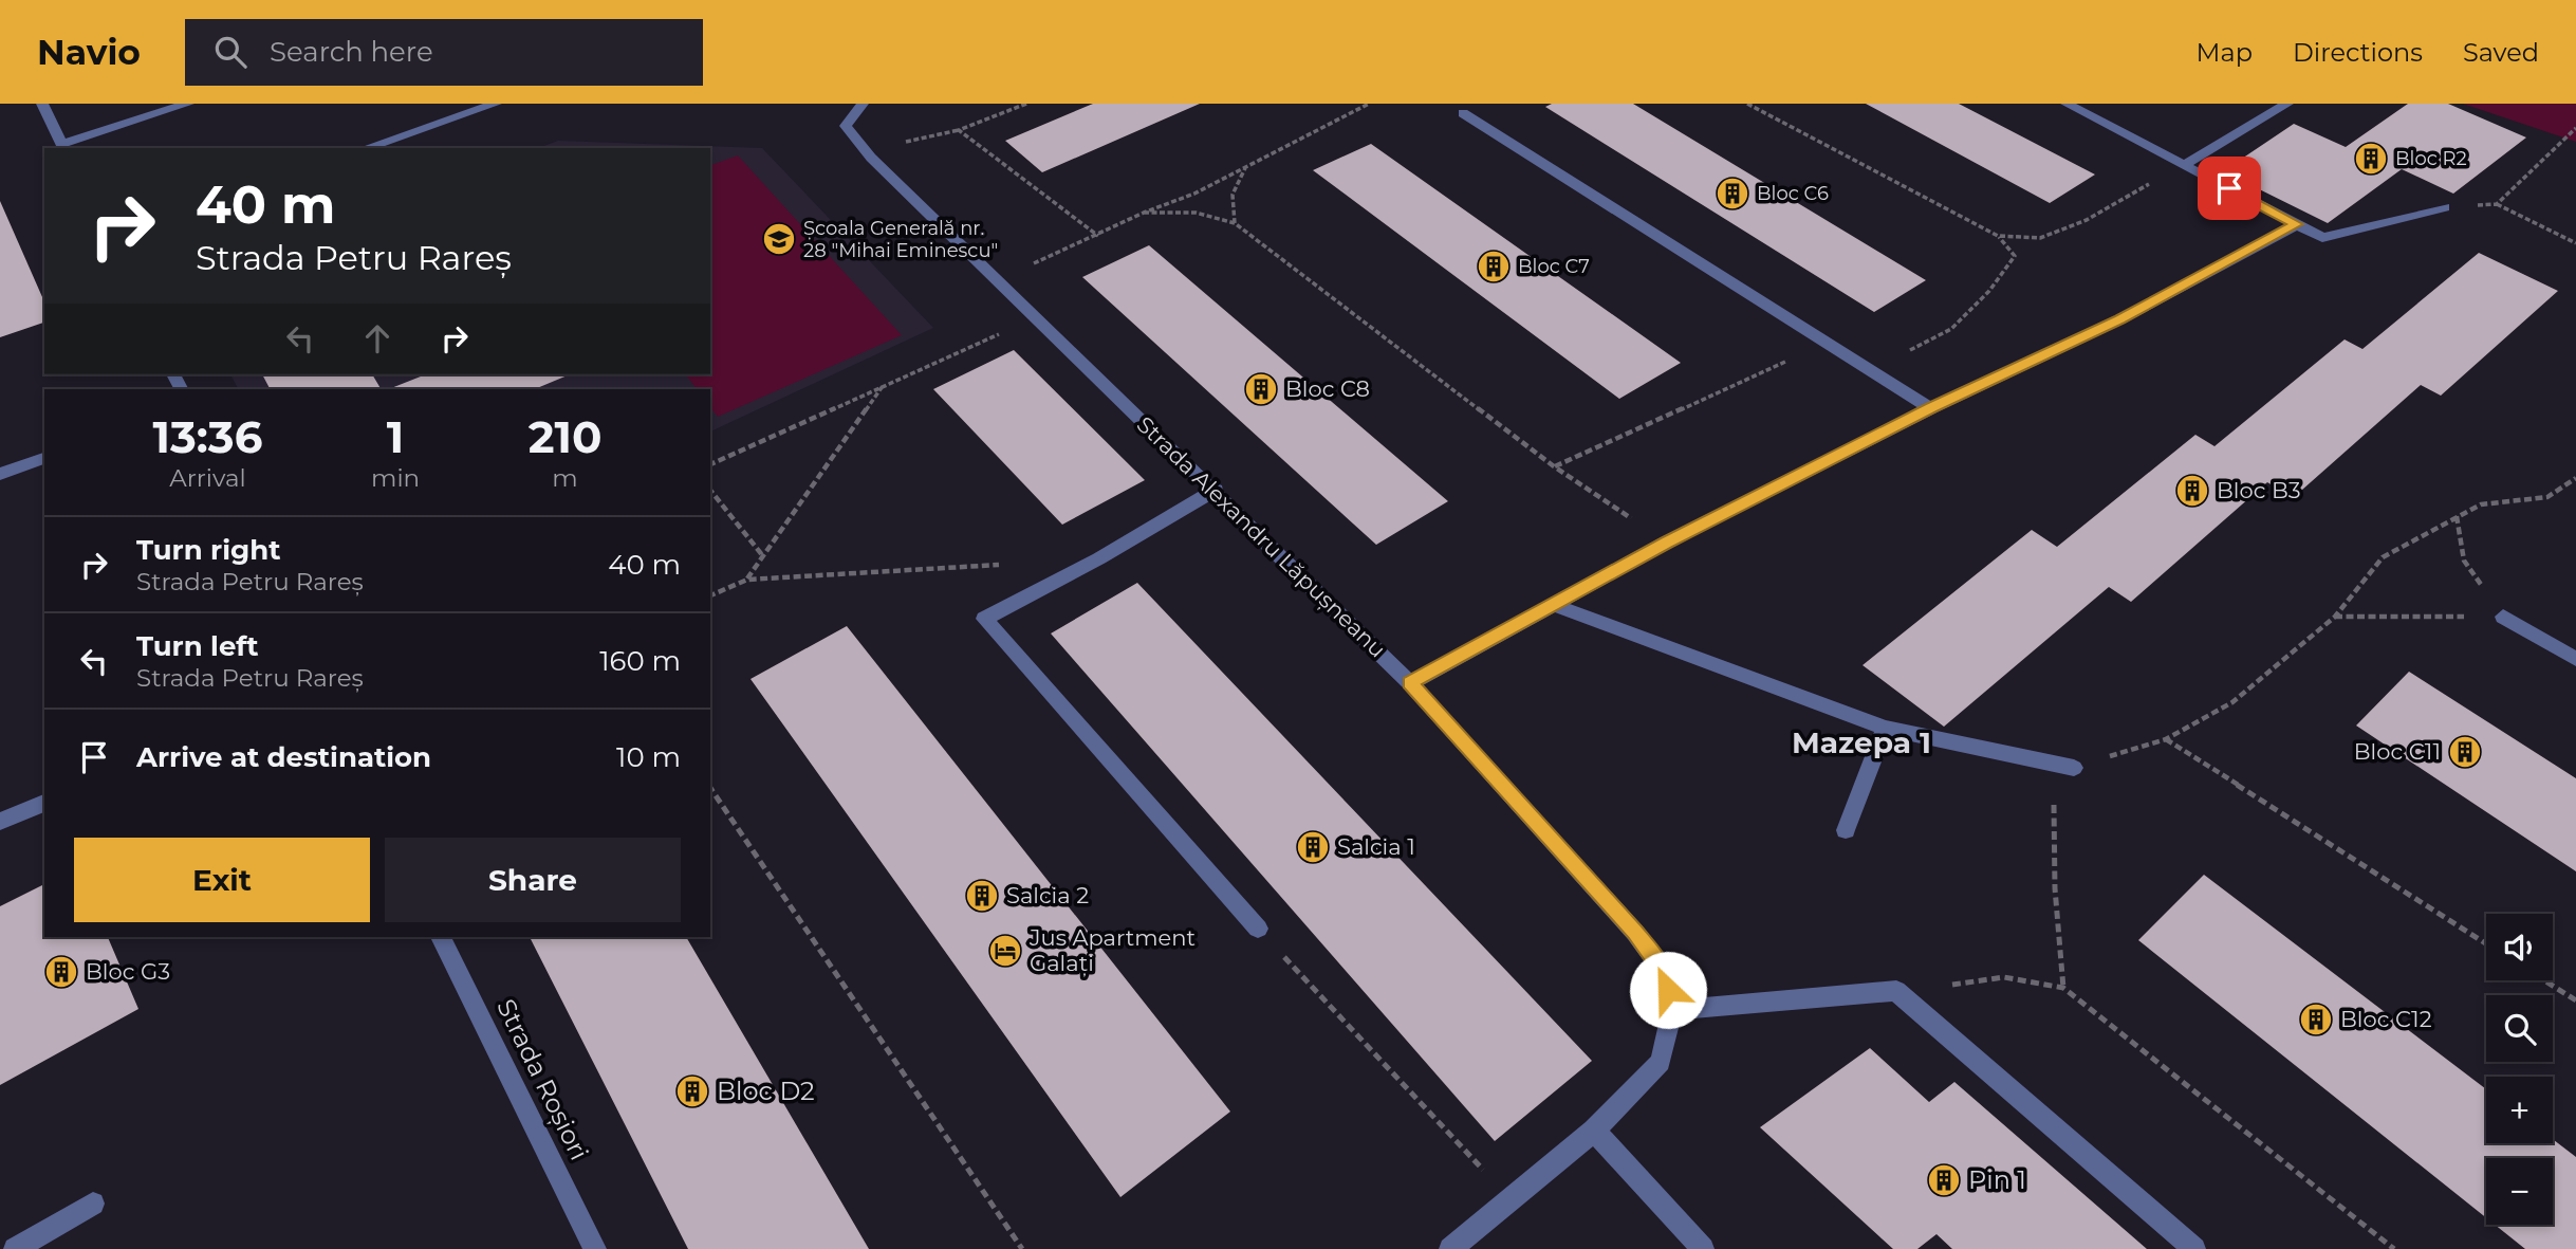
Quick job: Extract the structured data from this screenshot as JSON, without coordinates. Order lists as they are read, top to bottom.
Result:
{
  "streets": {
    "street": ["Strada Alexandru Lăpușneanu", "Strada Roșiori"]
  },
  "districts": ["Mazepa 1"],
  "places": {
    "building": [
      "Bloc R2",
      "Bloc C6",
      "Bloc C7",
      "Bloc C8",
      "Bloc B3",
      "Bloc C11",
      "Salcia 1",
      "Salcia 2",
      "Bloc G3",
      "Bloc C12",
      "Bloc D2",
      "Pin 1"
    ],
    "school or university": ["Școala Generală nr. 28 \"Mihai Eminescu\""],
    "hotel": ["Jus Apartment Galați"]
  },
  "page": {
    "header": "Navio",
    "search": "Search here",
    "nav": ["Map", "Directions", "Saved"],
    "turn": ["40 m", "Strada Petru Rareș"],
    "eta": [
      "13:36",
      "Arrival",
      "1",
      "min",
      "210",
      "m"
    ],
    "list": [
      {
        "name": "Turn right",
        "note": "Strada Petru Rareș",
        "value": "40 m"
      },
      {
        "name": "Turn left",
        "note": "Strada Petru Rareș",
        "value": "160 m"
      },
      {
        "name": "Arrive at destination",
        "value": "10 m"
      }
    ],
    "buttons": ["Exit", "Share"],
    "map_buttons": ["+", "−"]
  }
}
